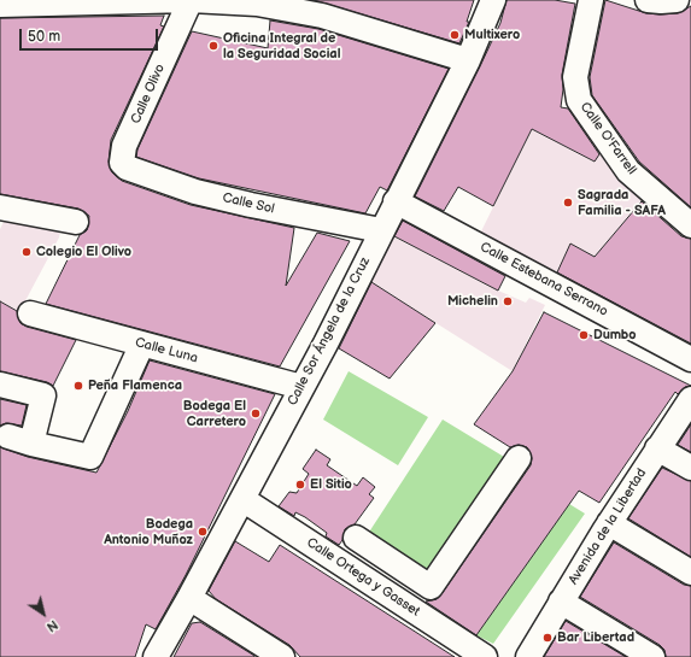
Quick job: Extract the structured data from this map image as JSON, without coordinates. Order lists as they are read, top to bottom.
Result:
{
  "streets": {
    "street": [
      "Calle Olivo",
      "Calle O'Farrell",
      "Calle Sol",
      "Calle Estebana Serrano",
      "Calle Sor Ángela de la Cruz",
      "Calle Luna",
      "Avenida de la Libertad",
      "Calle Ortega y Gasset"
    ]
  },
  "crossings": [
    ["Calle Olivo", "Calle Sol"],
    ["Calle Sol", "Calle Sor Ángela de la Cruz"],
    ["Calle Estebana Serrano", "Calle Sor Ángela de la Cruz"],
    ["Calle Sor Ángela de la Cruz", "Calle Luna"],
    ["Calle Sor Ángela de la Cruz", "Calle Ortega y Gasset"]
  ],
  "places": [
    "Multixero",
    "Oficina Integral de la Seguridad Social",
    "Sagrada Familia - SAFA",
    "Colegio El Olivo",
    "Michelin",
    "Dumbo",
    "Peña Flamenca",
    "Bodega El Carretero",
    "El Sitio",
    "Bodega Antonio Muñoz",
    "Bar Libertad"
  ],
  "scale_bar": "50 m",
  "north": "bottom right"
}
